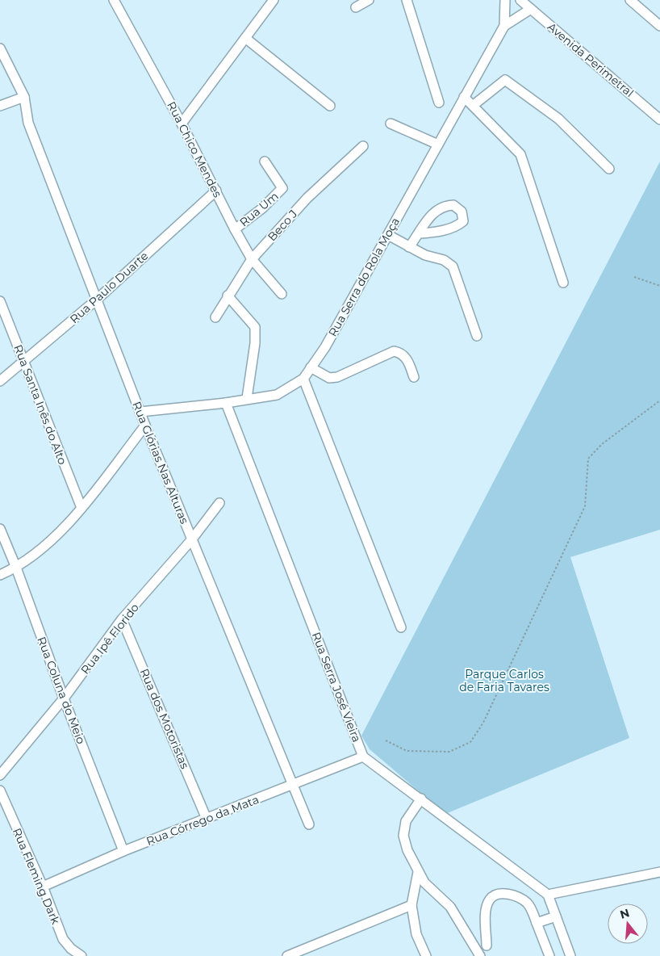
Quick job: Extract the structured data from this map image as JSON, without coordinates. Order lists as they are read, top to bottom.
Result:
{
  "streets": {
    "street": [
      "Avenida Perimetral",
      "Rua Chico Mendes",
      "Rua Um",
      "Beco J",
      "Rua Serra do Rola Moça",
      "Rua Paulo Duarte",
      "Rua Santa Inês do Alto",
      "Rua Glórias Nas Alturas",
      "Rua Ipê Florido",
      "Rua Serra José Vieira",
      "Rua Coluna do Meio",
      "Rua dos Motoristas",
      "Rua Córrego da Mata",
      "Rua Fleming Dark"
    ]
  },
  "crossings": [
    ["Avenida Perimetral", "Rua Serra do Rola Moça"],
    ["Rua Chico Mendes", "Rua Um"],
    ["Rua Chico Mendes", "Beco J"],
    ["Rua Chico Mendes", "Rua Paulo Duarte"],
    ["Rua Serra do Rola Moça", "Rua Glórias Nas Alturas"],
    ["Rua Serra do Rola Moça", "Rua Serra José Vieira"],
    ["Rua Paulo Duarte", "Rua Santa Inês do Alto"],
    ["Rua Paulo Duarte", "Rua Glórias Nas Alturas"],
    ["Rua Glórias Nas Alturas", "Rua Ipê Florido"],
    ["Rua Glórias Nas Alturas", "Rua Córrego da Mata"],
    ["Rua Ipê Florido", "Rua Coluna do Meio"],
    ["Rua Ipê Florido", "Rua dos Motoristas"],
    ["Rua Serra José Vieira", "Rua Córrego da Mata"],
    ["Rua Coluna do Meio", "Rua Córrego da Mata"],
    ["Rua dos Motoristas", "Rua Córrego da Mata"],
    ["Rua Córrego da Mata", "Rua Fleming Dark"]
  ],
  "parks": ["Parque Carlos de Faria Tavares"],
  "north": "top"
}
